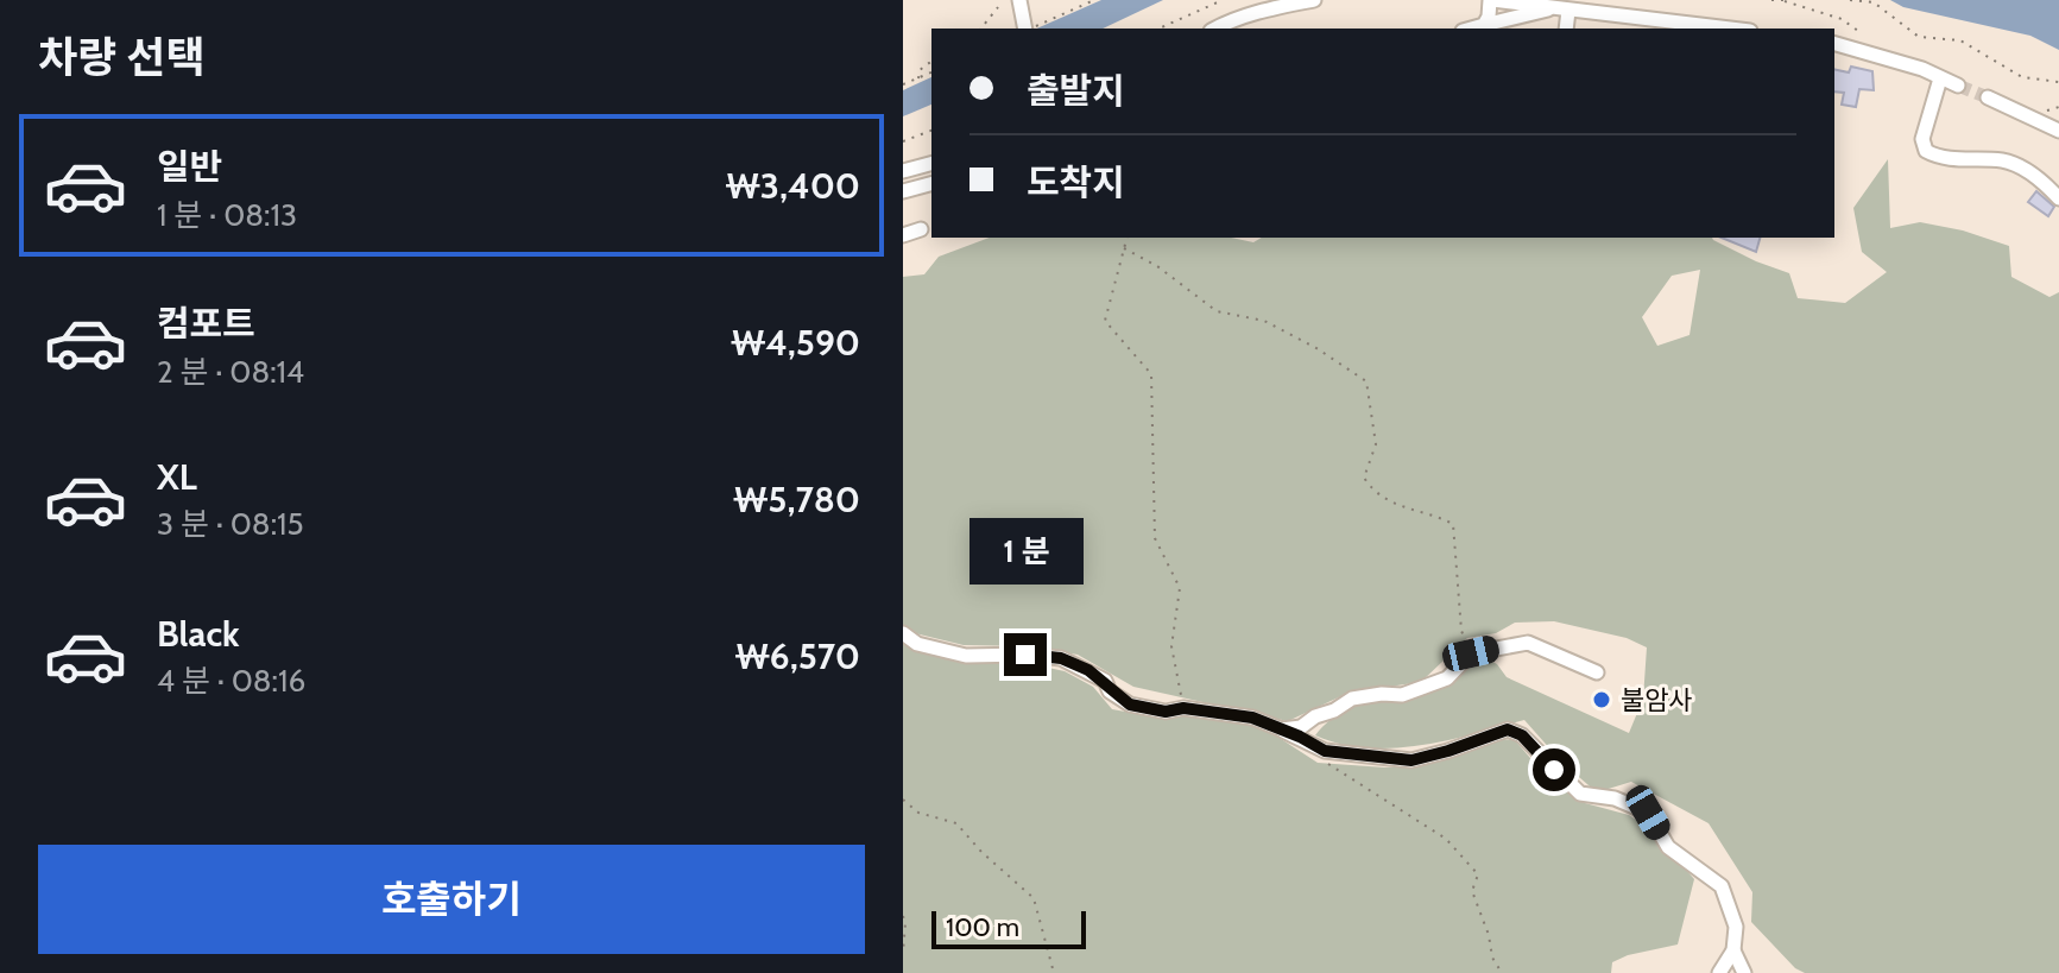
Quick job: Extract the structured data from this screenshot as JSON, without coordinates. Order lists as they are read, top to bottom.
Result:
{
  "places": ["불암사"],
  "scale_bar": "100 m",
  "page": {
    "heading": "차량 선택",
    "banner": ["출발지", "도착지"],
    "list": [
      {
        "name": "일반",
        "note": "1 분 · 08:13",
        "value": "₩3,400"
      },
      {
        "name": "컴포트",
        "note": "2 분 · 08:14",
        "value": "₩4,590"
      },
      {
        "name": "XL",
        "note": "3 분 · 08:15",
        "value": "₩5,780"
      },
      {
        "name": "Black",
        "note": "4 분 · 08:16",
        "value": "₩6,570"
      }
    ],
    "bubble": "1 분",
    "buttons": "호출하기",
    "scale": "100 m"
  }
}
